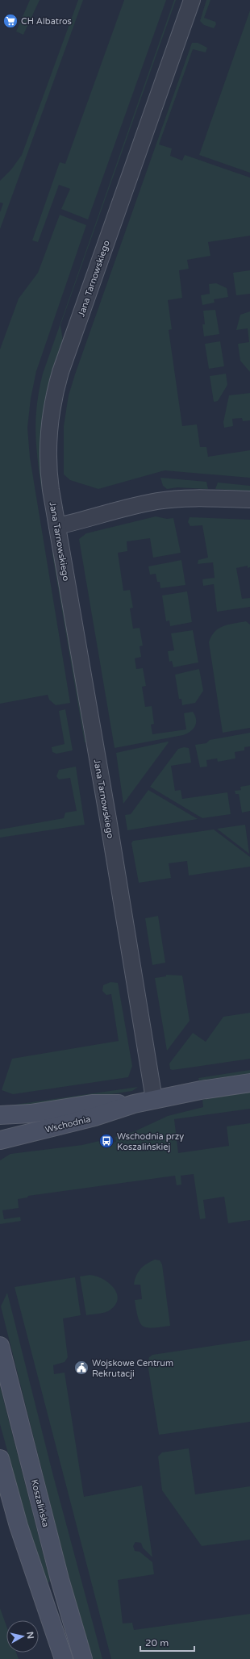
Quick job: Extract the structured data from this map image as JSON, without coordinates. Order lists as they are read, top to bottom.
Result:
{
  "streets": {
    "main road": ["Wschodnia", "Koszalińska"],
    "street": ["Jana Tarnowskiego"]
  },
  "crossings": [
    ["Jana Tarnowskiego", "Wschodnia"]
  ],
  "places": {
    "supermarket": ["CH Albatros"],
    "bus stop": ["Wschodnia przy Koszalińskiej"],
    "public building": ["Wojskowe Centrum Rekrutacji"]
  },
  "scale_bar": "20 m",
  "north": "right"
}
